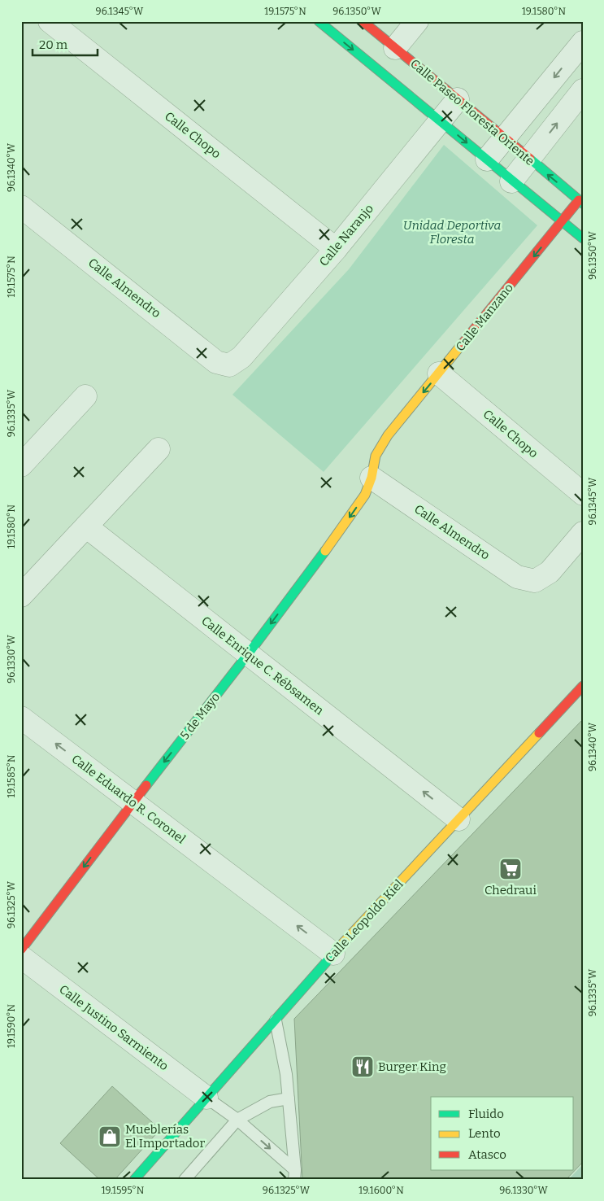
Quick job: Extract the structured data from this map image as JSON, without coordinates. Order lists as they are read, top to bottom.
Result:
{
  "streets": {
    "street": [
      "Calle Paseo Floresta Oriente",
      "Calle Chopo",
      "Calle Naranjo",
      "Calle Almendro",
      "Calle Manzano",
      "Calle Enrique C. Rébsamen",
      "5 de Mayo",
      "Calle Eduardo R. Coronel",
      "Calle Leopoldo Kiel",
      "Calle Justino Sarmiento"
    ]
  },
  "crossings": [
    ["Calle Paseo Floresta Oriente", "Calle Naranjo"],
    ["Calle Paseo Floresta Oriente", "Calle Manzano"],
    ["Calle Chopo", "Calle Naranjo"],
    ["Calle Chopo", "Calle Manzano"],
    ["Calle Naranjo", "Calle Almendro"],
    ["Calle Almendro", "Calle Manzano"],
    ["Calle Almendro", "5 de Mayo"],
    ["Calle Manzano", "5 de Mayo"],
    ["Calle Enrique C. Rébsamen", "5 de Mayo"],
    ["Calle Enrique C. Rébsamen", "Calle Leopoldo Kiel"],
    ["5 de Mayo", "Calle Eduardo R. Coronel"],
    ["Calle Eduardo R. Coronel", "Calle Leopoldo Kiel"],
    ["Calle Leopoldo Kiel", "Calle Justino Sarmiento"]
  ],
  "one_way": [
    "Calle Manzano",
    "Calle Enrique C. Rébsamen",
    "5 de Mayo",
    "Calle Eduardo R. Coronel"
  ],
  "parks": ["Unidad Deportiva Floresta"],
  "places": {
    "supermarket": ["Chedraui"],
    "restaurant": ["Burger King"],
    "shop": ["Mueblerías El Importador"]
  },
  "legend": ["Fluido", "Lento", "Atasco"],
  "scale_bar": "20 m",
  "coordinates": [
    "96.1345°W",
    "19.1575°N",
    "96.1350°W",
    "19.1580°N",
    "96.1340°W",
    "96.1335°W",
    "96.1330°W",
    "19.1585°N",
    "96.1325°W",
    "19.1590°N",
    "19.1595°N",
    "19.1600°N"
  ]
}
